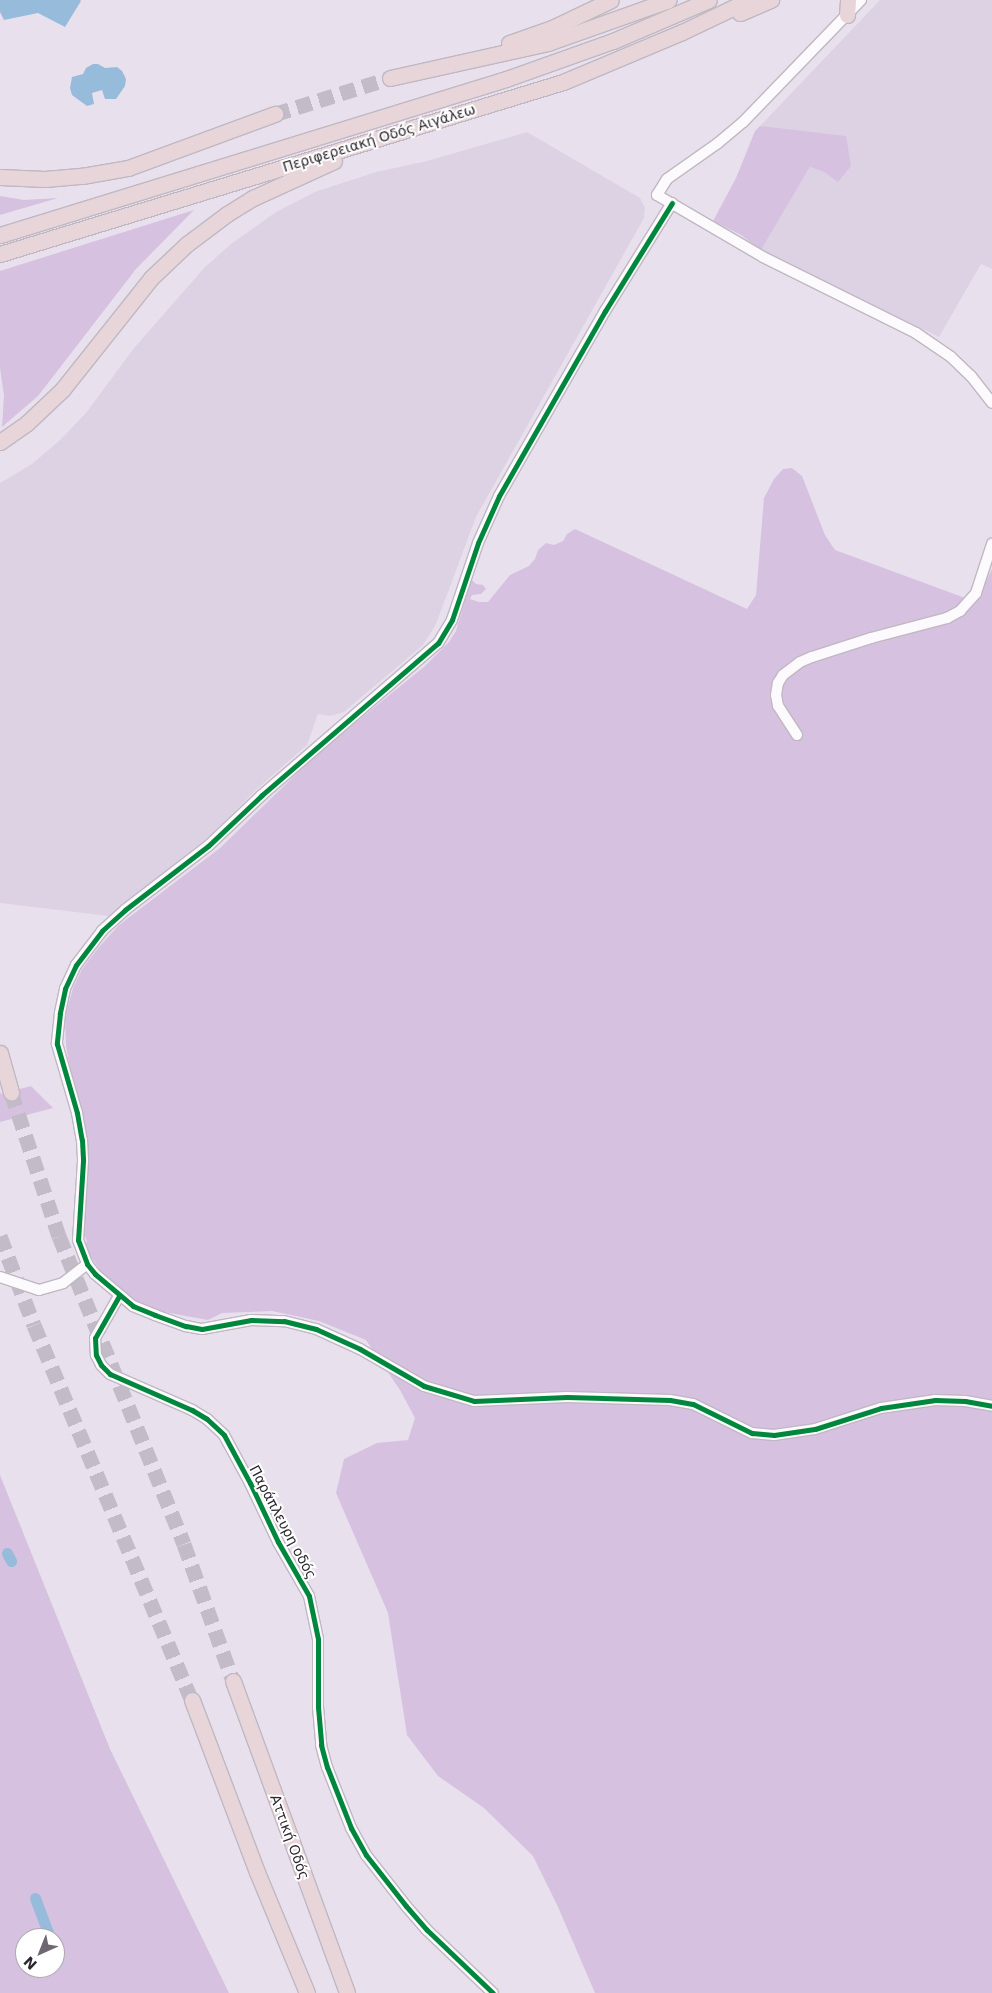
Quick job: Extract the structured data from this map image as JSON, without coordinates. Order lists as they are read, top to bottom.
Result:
{
  "streets": {
    "highway": ["Περιφερειακή Οδός Αιγάλεω", "Αττική Οδός"],
    "street": ["Παράπλευρη οδός"]
  },
  "north": "bottom left"
}
